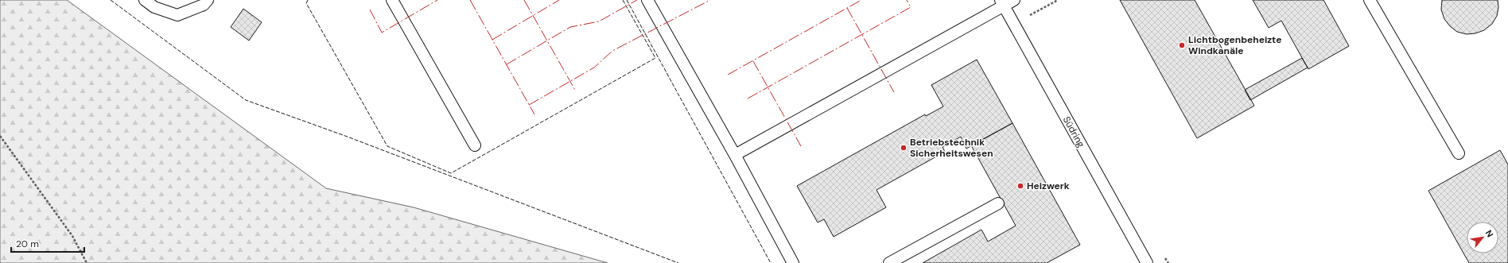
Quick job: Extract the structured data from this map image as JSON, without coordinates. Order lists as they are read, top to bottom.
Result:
{
  "streets": {
    "lane": ["Südring"]
  },
  "places": ["Lichtbogenbeheizte Windkanäle", "Betriebstechnik Sicherheitswesen", "Heizwerk"],
  "scale_bar": "20 m",
  "north": "top right"
}
